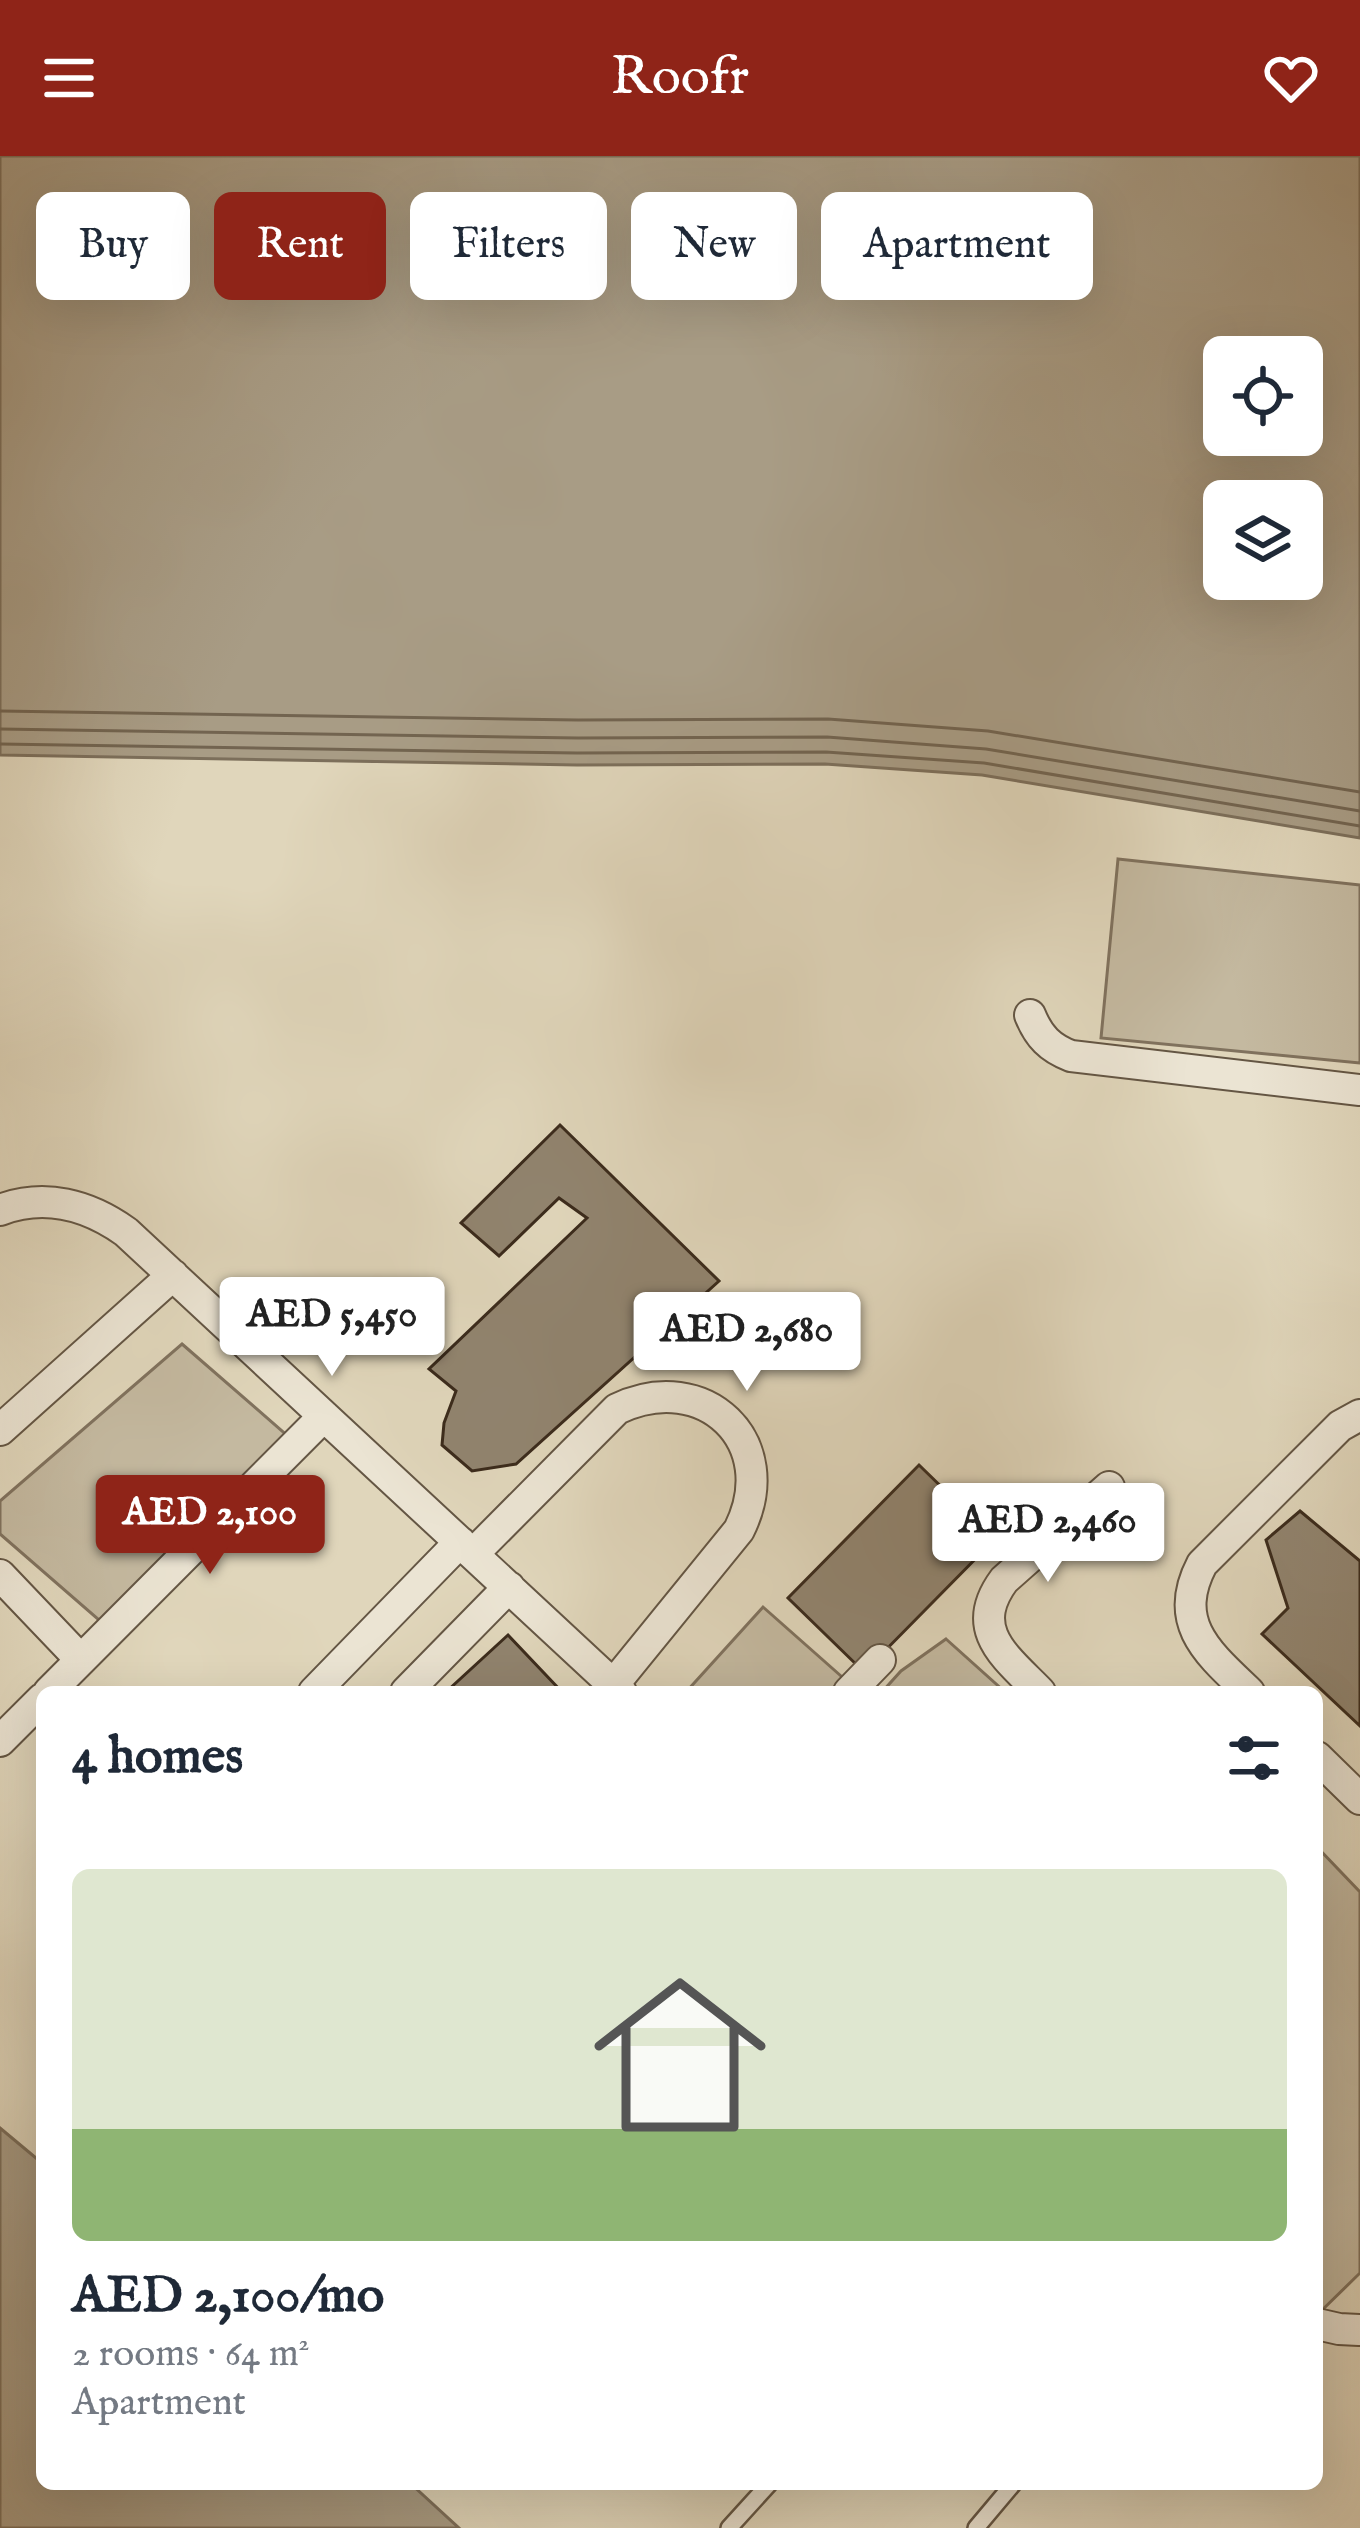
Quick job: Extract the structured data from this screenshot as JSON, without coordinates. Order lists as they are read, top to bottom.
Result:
{
  "page": {
    "header": "Roofr",
    "chip": [
      "Buy",
      "Rent",
      "Filters",
      "New",
      "Apartment"
    ],
    "price": [
      "AED 5,450",
      "AED 2,680",
      "AED 2,100",
      "AED 2,460"
    ],
    "heading": "4 homes",
    "list": [
      {
        "name": "AED 2,100/mo",
        "note": "2 rooms · 64 m² · Apartment"
      }
    ]
  }
}
